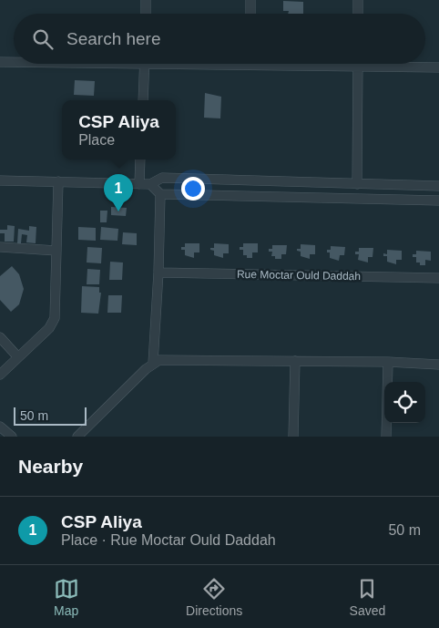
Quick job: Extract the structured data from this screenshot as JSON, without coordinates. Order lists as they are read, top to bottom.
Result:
{
  "streets": {
    "street": ["Rue Moctar Ould Daddah"]
  },
  "scale_bar": "50 m",
  "page": {
    "search": "Search here",
    "popup": ["CSP Aliya", "Place"],
    "pins": "1",
    "scale": "50 m",
    "heading": "Nearby",
    "list": [
      {
        "mark": "1",
        "name": "CSP Aliya",
        "note": "Place · Rue Moctar Ould Daddah",
        "value": "50 m"
      }
    ],
    "nav": ["Map", "Directions", "Saved"]
  }
}
